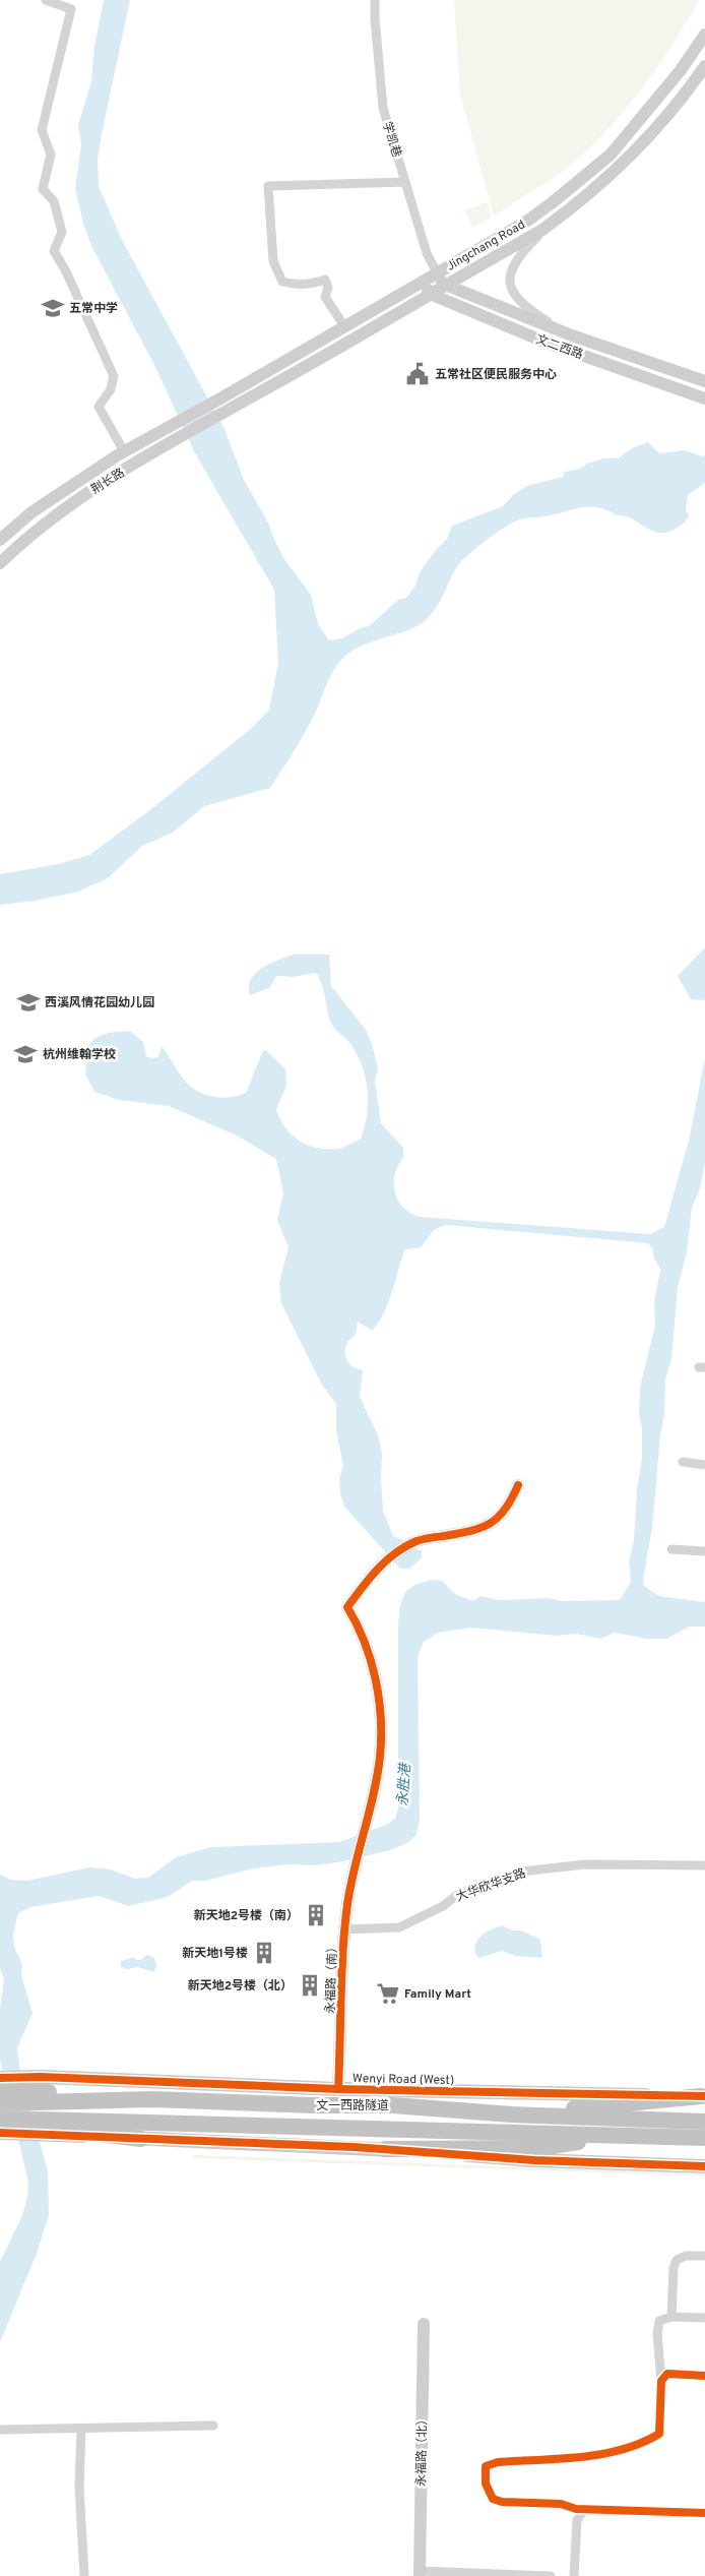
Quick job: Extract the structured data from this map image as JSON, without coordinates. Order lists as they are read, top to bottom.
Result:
{
  "streets": {
    "highway": ["文一西路隧道"],
    "main road": [
      "Jingchang Road",
      "文二西路",
      "荆长路",
      "永福路（南）",
      "Wenyi Road (West)",
      "永福路（北）"
    ],
    "street": ["学凯巷", "大华·欣华支路"]
  },
  "crossings": [
    ["学凯巷", "Jingchang Road"],
    ["Jingchang Road", "文二西路"],
    ["Jingchang Road", "荆长路"],
    ["大华·欣华支路", "永福路（南）"],
    ["永福路（南）", "Wenyi Road (West)"],
    ["Wenyi Road (West)", "文一西路隧道"]
  ],
  "water": ["永胜港"],
  "places": {
    "school or university": ["五常中学", "西溪风情花园幼儿园", "杭州维翰学校"],
    "public building": ["五常社区便民服务中心"],
    "building": ["新天地2号楼（南）", "新天地1号楼", "新天地2号楼（北）"],
    "supermarket": ["Family Mart"]
  }
}
